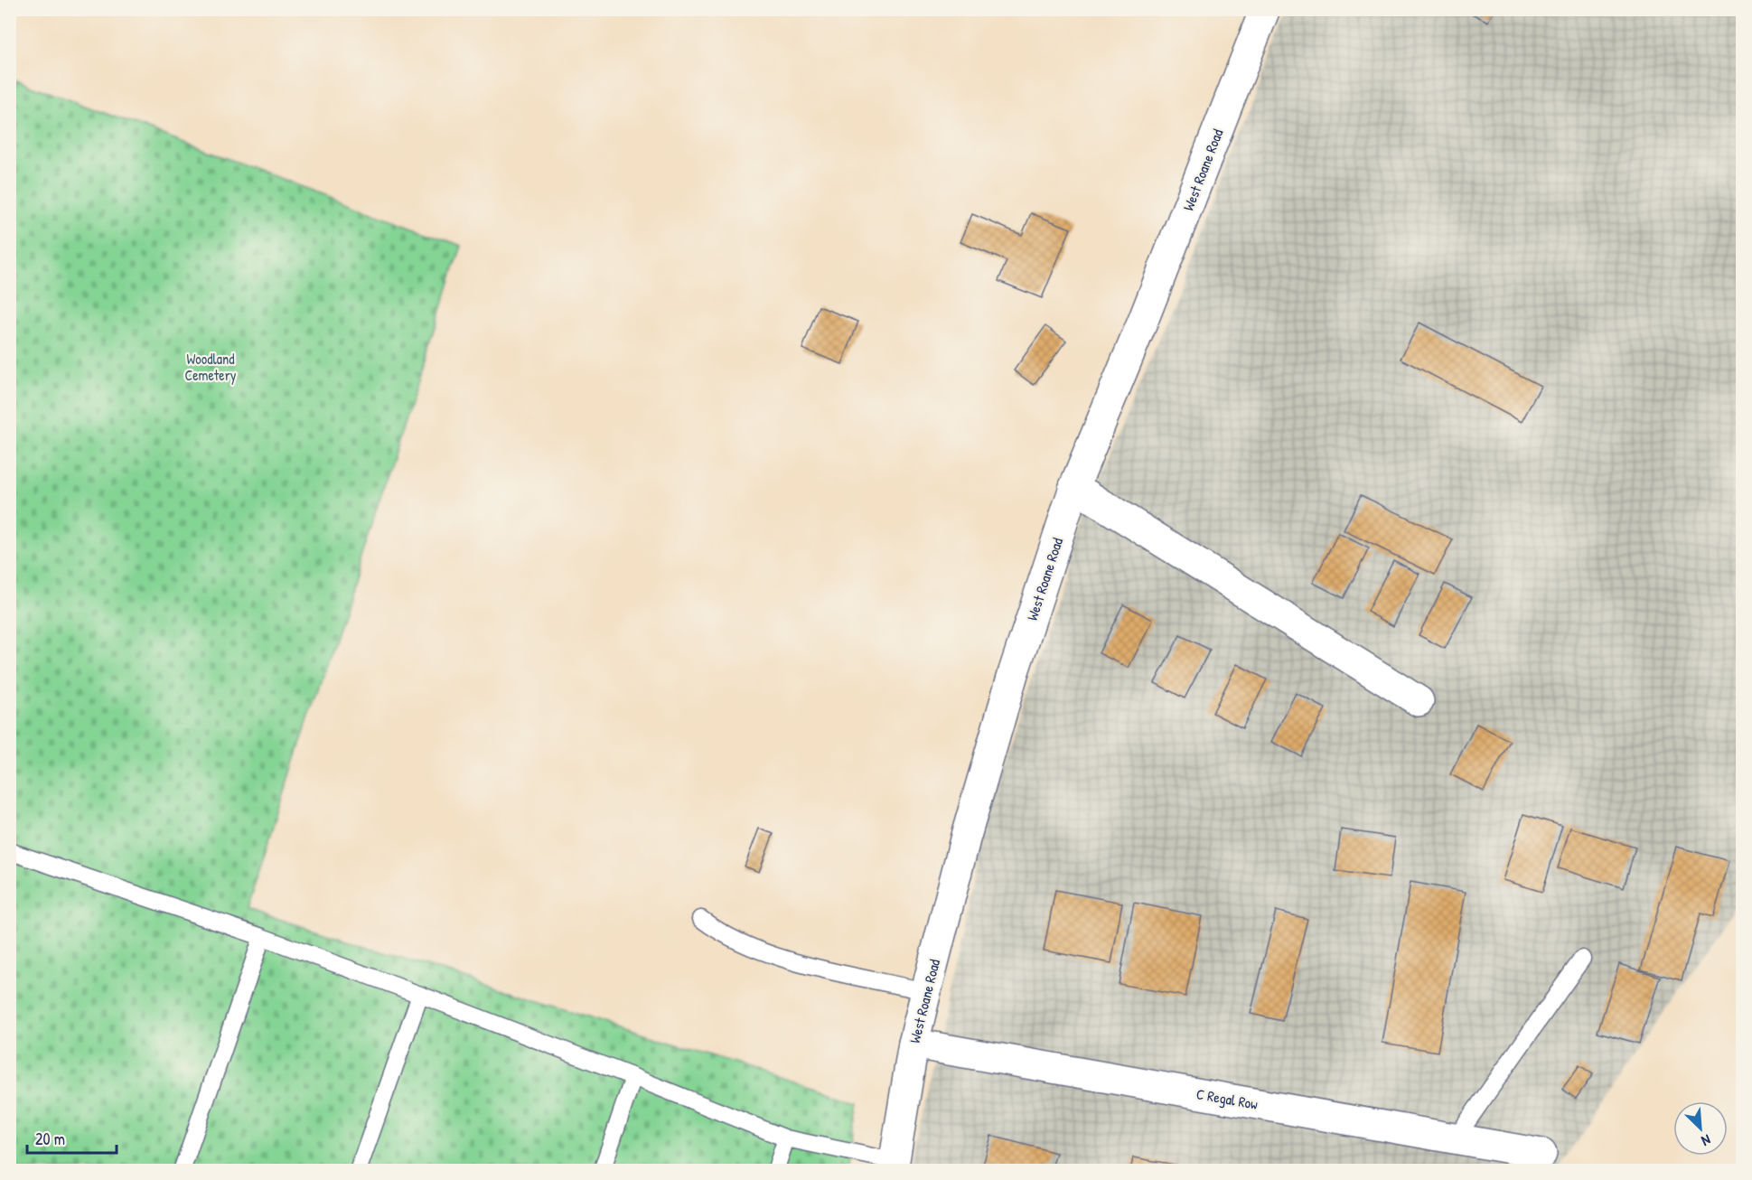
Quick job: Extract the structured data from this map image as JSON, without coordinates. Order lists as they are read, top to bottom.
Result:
{
  "streets": {
    "street": ["West Roane Road", "C Regal Row"]
  },
  "crossings": [
    ["West Roane Road", "C Regal Row"]
  ],
  "parks": ["Woodland Cemetery"],
  "scale_bar": "20 m",
  "north": "bottom right"
}
